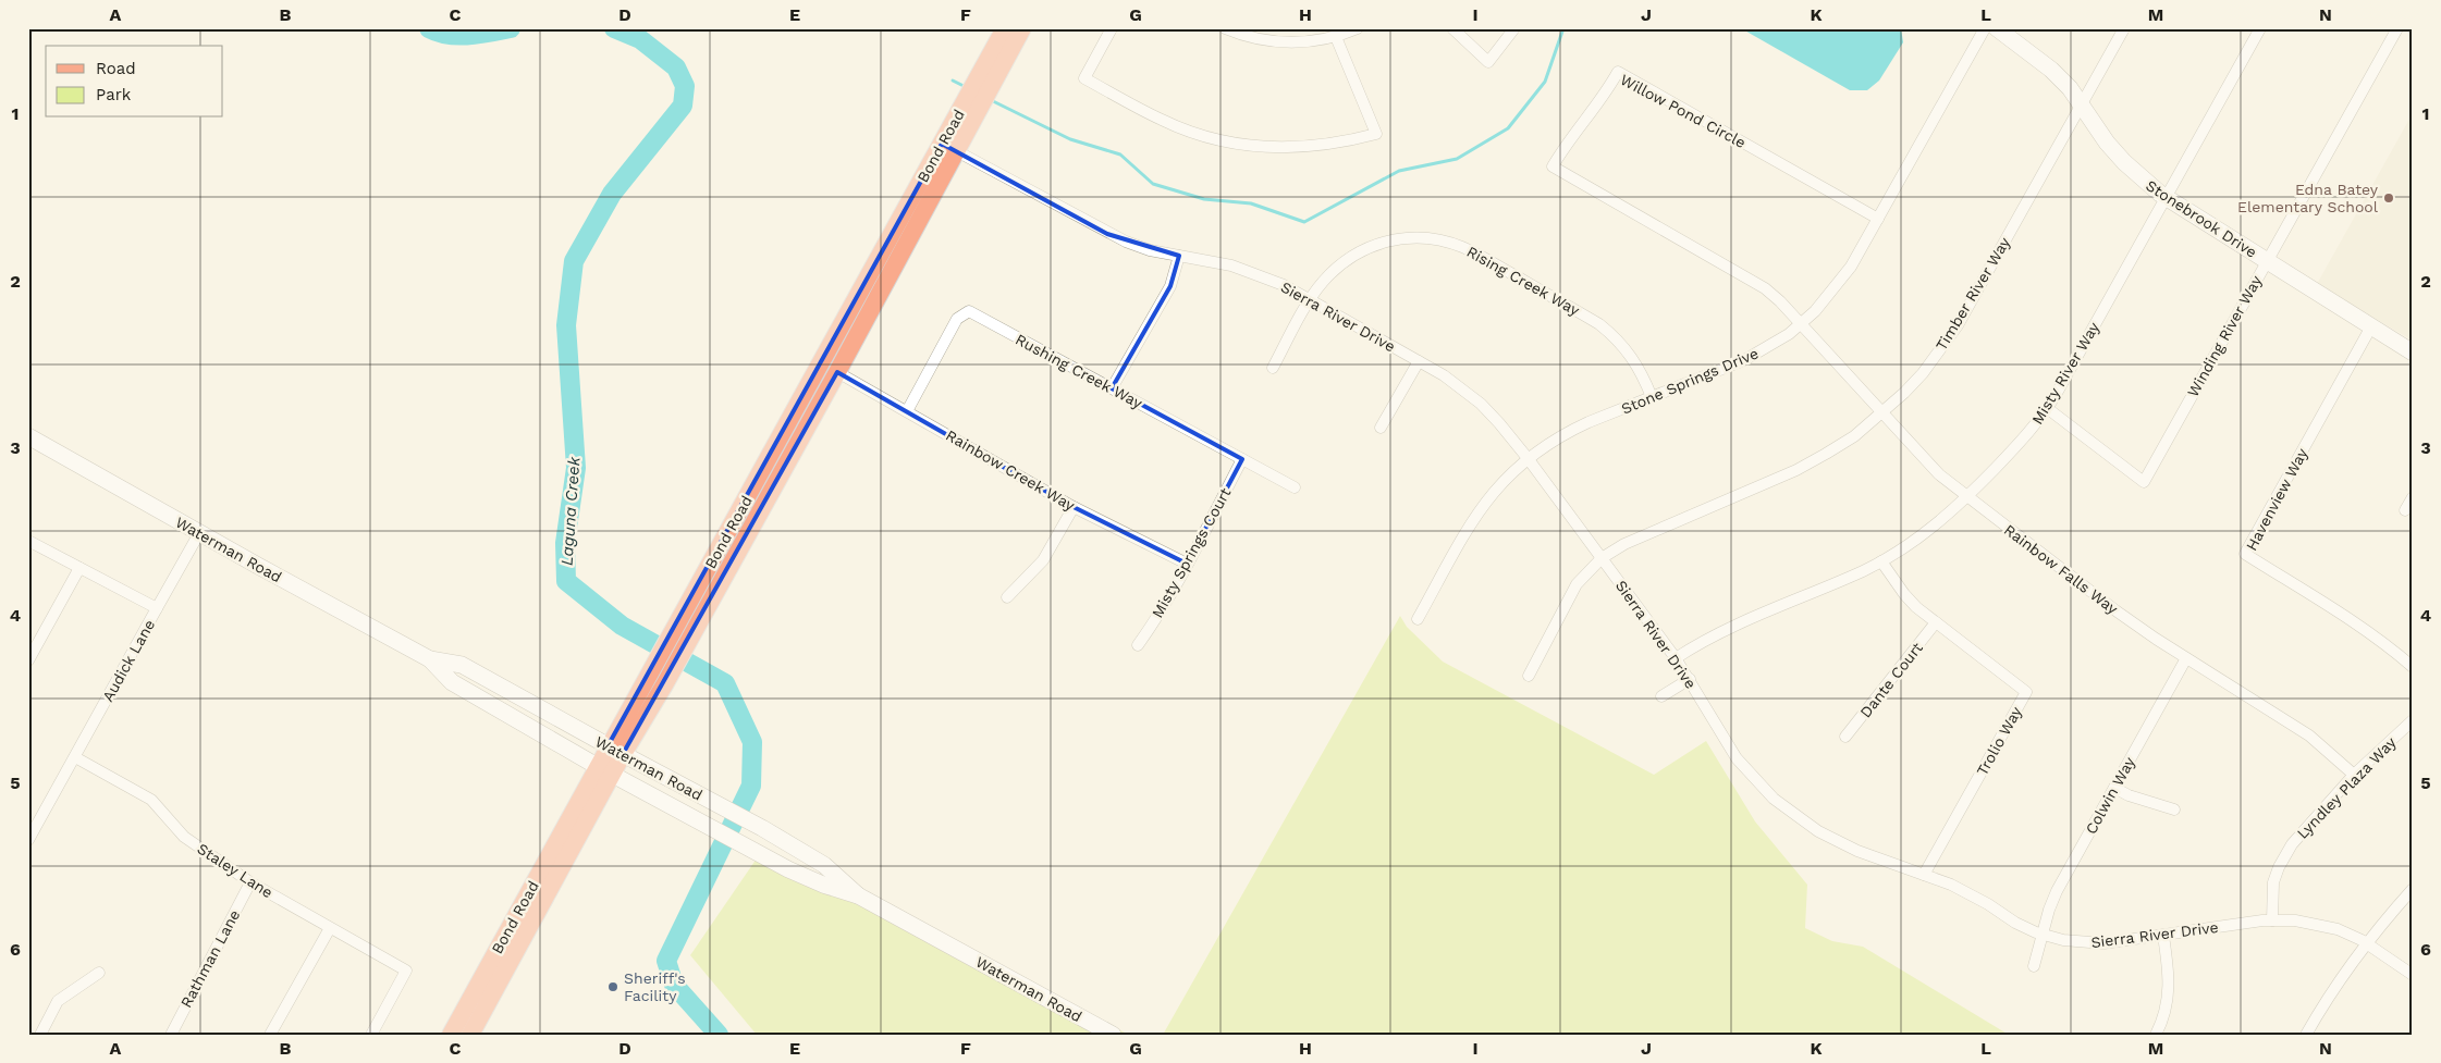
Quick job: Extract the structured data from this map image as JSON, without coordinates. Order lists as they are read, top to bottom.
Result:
{
  "streets": {
    "main road": ["Bond Road", "Stonebrook Drive", "Waterman Road"],
    "street": [
      "Willow Pond Circle",
      "Rising Creek Way",
      "Timber River Way",
      "Sierra River Drive",
      "Winding River Way",
      "Rushing Creek Way",
      "Misty River Way",
      "Stone Springs Drive",
      "Rainbow Creek Way",
      "Havenview Way",
      "Misty Springs Court",
      "Rainbow Falls Way",
      "Audick Lane",
      "Dante Court",
      "Trolio Way",
      "Lyndley Plaza Way",
      "Colwin Way",
      "Staley Lane",
      "Rathman Lane"
    ]
  },
  "crossings": [
    ["Willow Pond Circle", "Stone Springs Drive"],
    ["Willow Pond Circle", "Rainbow Falls Way"],
    ["Bond Road", "Sierra River Drive"],
    ["Bond Road", "Rainbow Creek Way"],
    ["Bond Road", "Waterman Road"],
    ["Stonebrook Drive", "Timber River Way"],
    ["Stonebrook Drive", "Winding River Way"],
    ["Stonebrook Drive", "Misty River Way"],
    ["Stonebrook Drive", "Havenview Way"],
    ["Rising Creek Way", "Sierra River Drive"],
    ["Rising Creek Way", "Stone Springs Drive"],
    ["Timber River Way", "Sierra River Drive"],
    ["Timber River Way", "Rainbow Falls Way"],
    ["Sierra River Drive", "Misty River Way"],
    ["Sierra River Drive", "Stone Springs Drive"],
    ["Sierra River Drive", "Trolio Way"],
    ["Sierra River Drive", "Lyndley Plaza Way"],
    ["Sierra River Drive", "Colwin Way"],
    ["Winding River Way", "Misty River Way"],
    ["Rushing Creek Way", "Rainbow Creek Way"],
    ["Rushing Creek Way", "Misty Springs Court"],
    ["Misty River Way", "Rainbow Falls Way"],
    ["Misty River Way", "Trolio Way"],
    ["Stone Springs Drive", "Rainbow Falls Way"],
    ["Rainbow Creek Way", "Misty Springs Court"],
    ["Rainbow Falls Way", "Lyndley Plaza Way"],
    ["Rainbow Falls Way", "Colwin Way"],
    ["Audick Lane", "Staley Lane"],
    ["Dante Court", "Trolio Way"],
    ["Staley Lane", "Rathman Lane"]
  ],
  "water": ["Laguna Creek"],
  "places": ["Edna Batey Elementary School", "Sheriff's Facility"],
  "legend": ["Road", "Park"],
  "grid": {
    "columns": [
      "A",
      "B",
      "C",
      "D",
      "E",
      "F",
      "G",
      "H",
      "I",
      "J",
      "K",
      "L",
      "M",
      "N"
    ],
    "rows": [
      "1",
      "2",
      "3",
      "4",
      "5",
      "6"
    ]
  }
}
